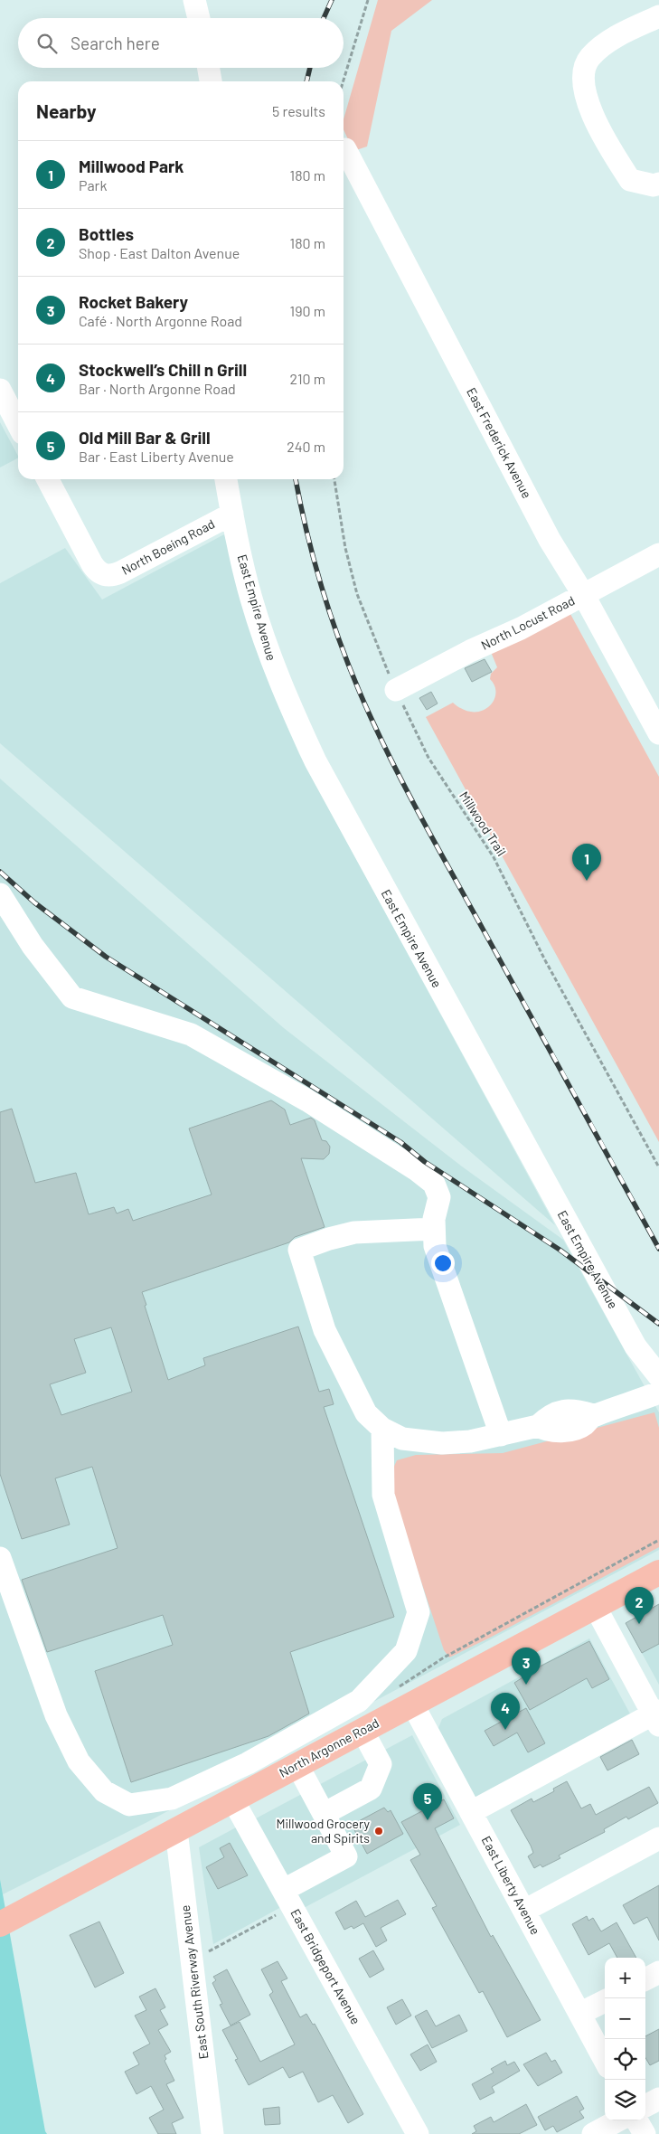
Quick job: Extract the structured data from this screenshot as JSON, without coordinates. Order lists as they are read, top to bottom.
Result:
{
  "streets": {
    "main road": ["North Argonne Road"],
    "street": [
      "East Frederick Avenue",
      "North Boeing Road",
      "East Empire Avenue",
      "North Locust Road",
      "East Liberty Avenue",
      "East Bridgeport Avenue",
      "East South Riverway Avenue"
    ],
    "path": ["Millwood Trail"]
  },
  "crossings": [
    ["East Frederick Avenue", "North Locust Road"],
    ["North Boeing Road", "East Empire Avenue"],
    ["North Locust Road", "Millwood Trail"],
    ["North Argonne Road", "East Liberty Avenue"],
    ["North Argonne Road", "East Bridgeport Avenue"],
    ["North Argonne Road", "East South Riverway Avenue"]
  ],
  "places": ["Millwood Grocery and Spirits"],
  "page": {
    "search": "Search here",
    "heading": ["Nearby", "5 results"],
    "list": [
      {
        "mark": "1",
        "name": "Millwood Park",
        "note": "Park",
        "value": "180 m"
      },
      {
        "mark": "2",
        "name": "Bottles",
        "note": "Shop · East Dalton Avenue",
        "value": "180 m"
      },
      {
        "mark": "3",
        "name": "Rocket Bakery",
        "note": "Café · North Argonne Road",
        "value": "190 m"
      },
      {
        "mark": "4",
        "name": "Stockwell’s Chill n Grill",
        "note": "Bar · North Argonne Road",
        "value": "210 m"
      },
      {
        "mark": "5",
        "name": "Old Mill Bar & Grill",
        "note": "Bar · East Liberty Avenue",
        "value": "240 m"
      }
    ],
    "pins": [
      "1",
      "2",
      "3",
      "4",
      "5"
    ],
    "map_buttons": ["+", "−"]
  }
}
